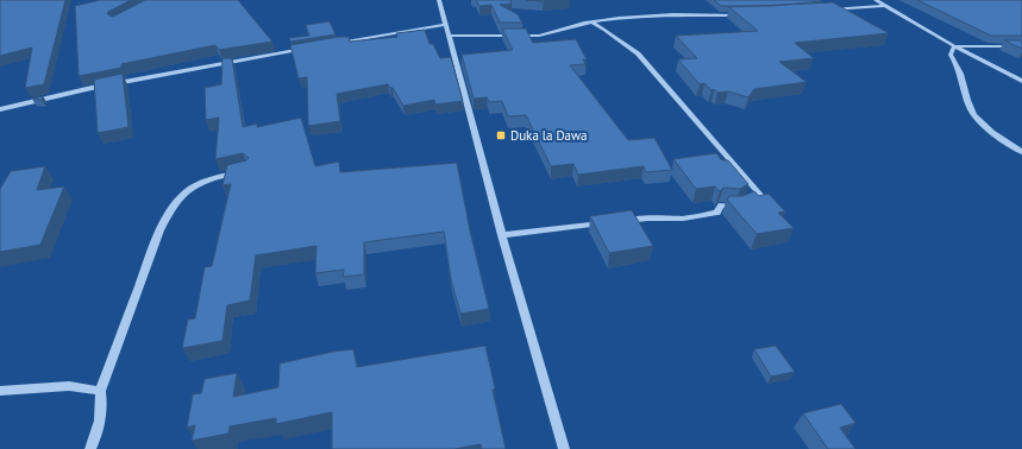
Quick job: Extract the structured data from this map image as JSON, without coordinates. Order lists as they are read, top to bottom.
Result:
{
  "places": {
    "transit": ["Duka la Dawa"]
  }
}
